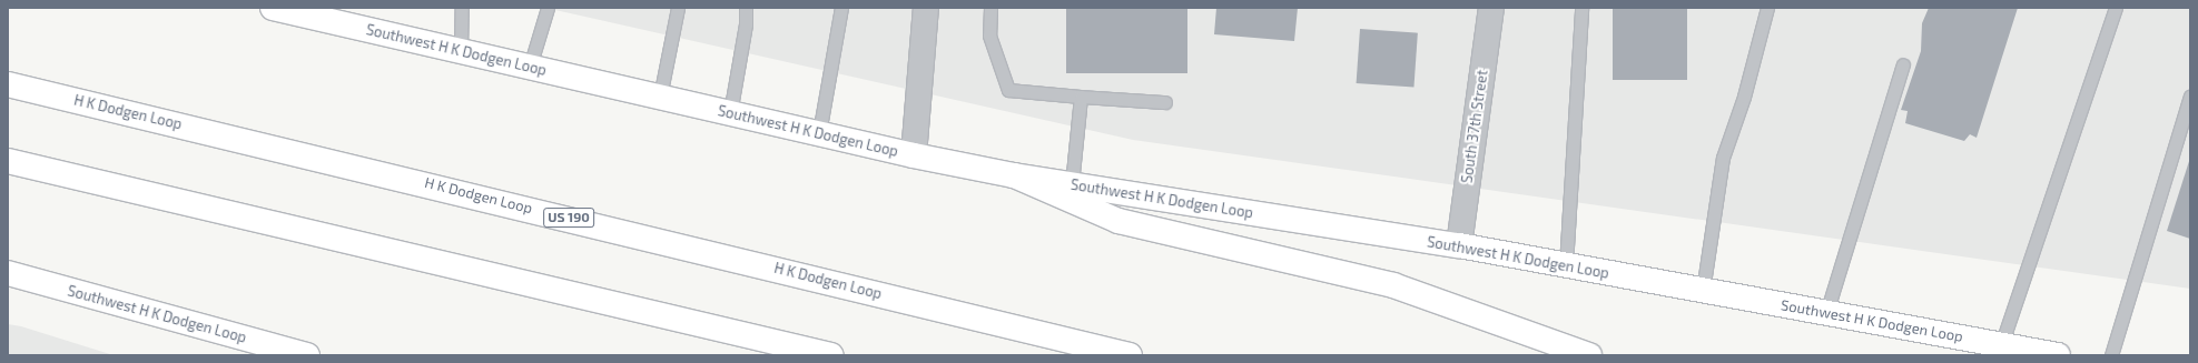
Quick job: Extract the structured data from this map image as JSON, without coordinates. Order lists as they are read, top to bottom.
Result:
{
  "streets": {
    "main road": ["Southwest H K Dodgen Loop", "H K Dodgen Loop", "US 190"],
    "street": ["South 37th Street"]
  },
  "crossings": [
    ["Southwest H K Dodgen Loop", "South 37th Street"]
  ]
}
